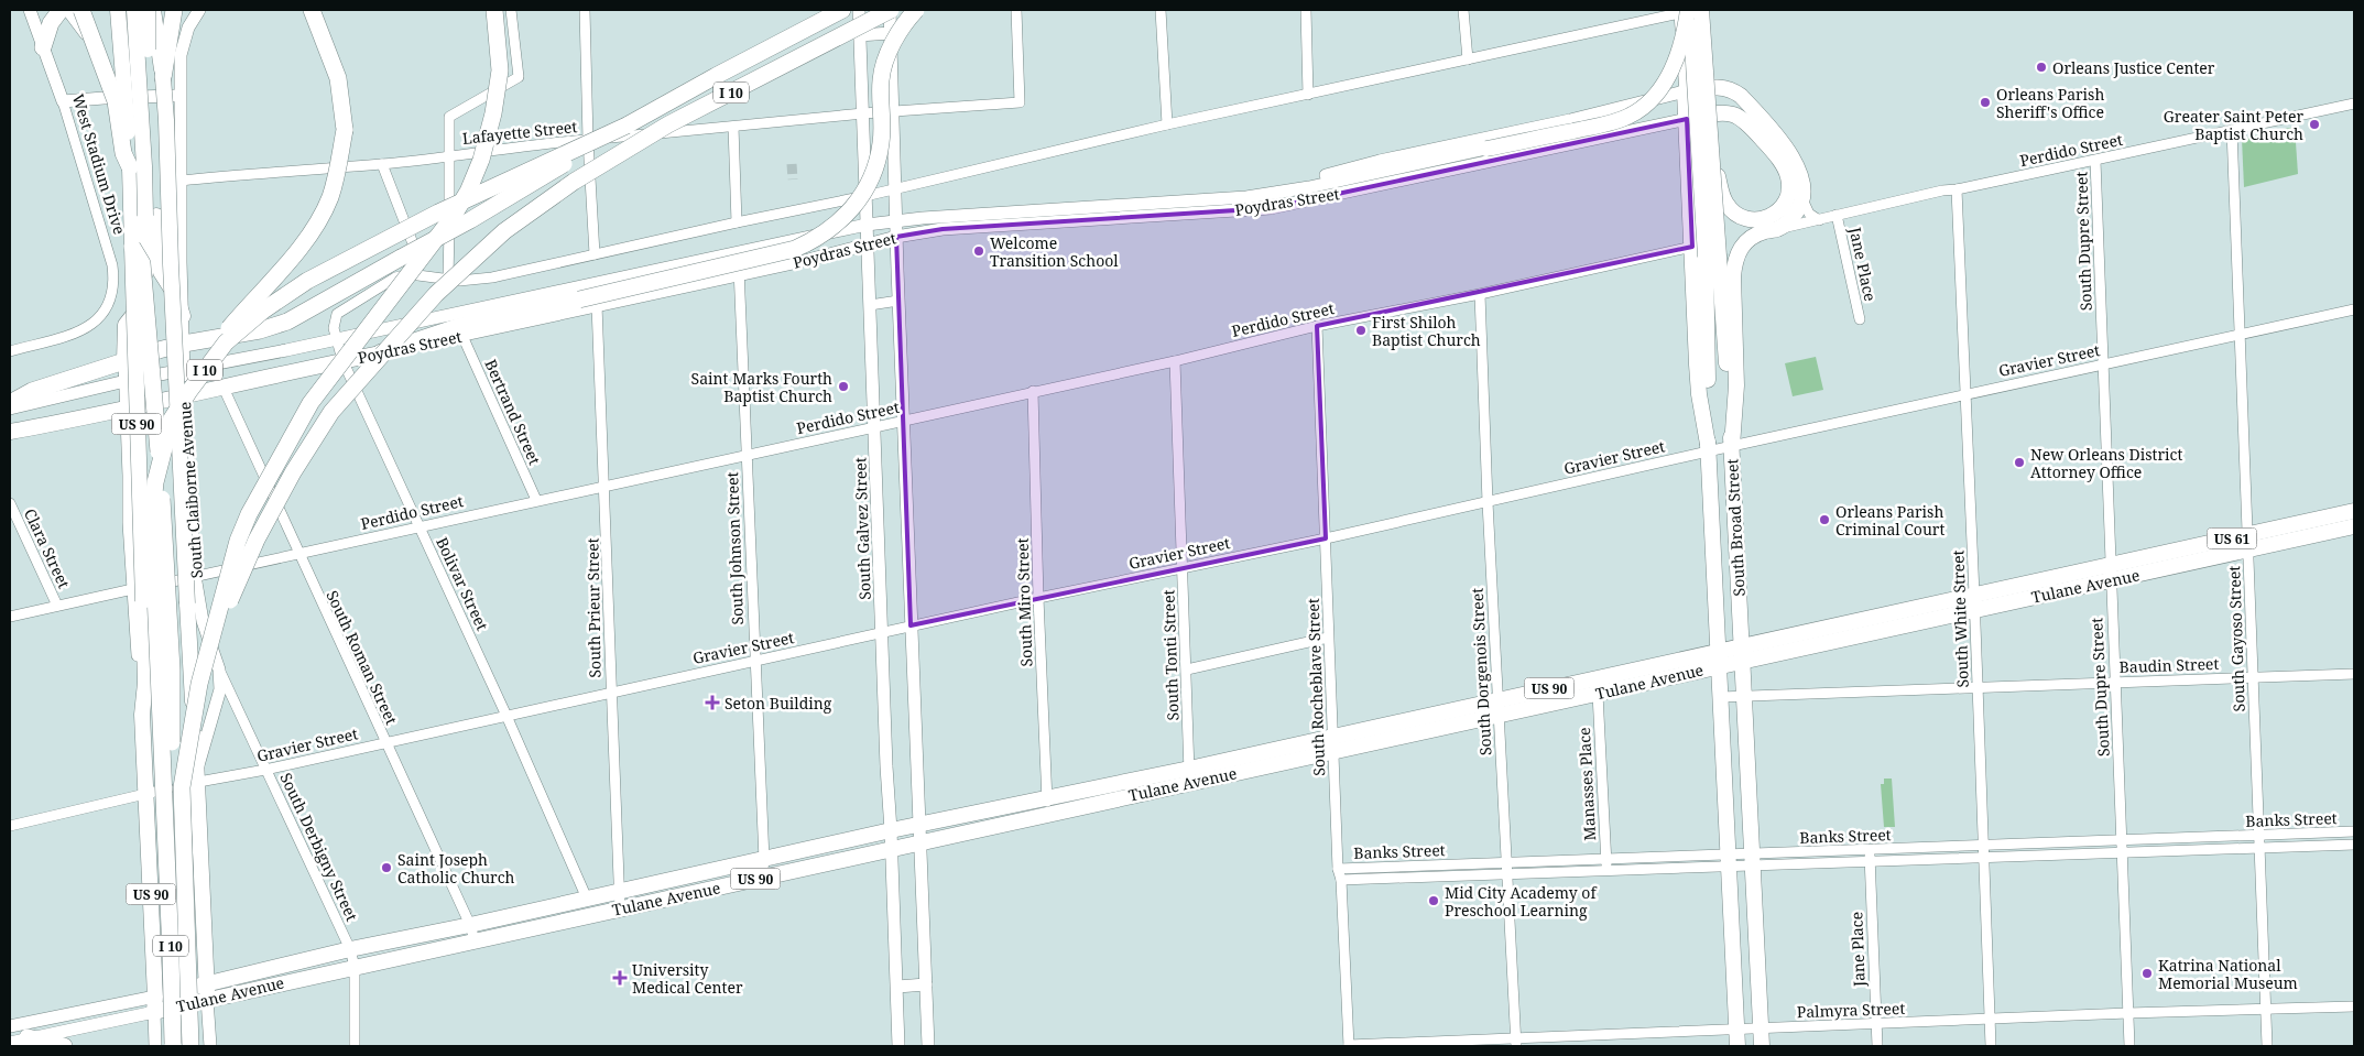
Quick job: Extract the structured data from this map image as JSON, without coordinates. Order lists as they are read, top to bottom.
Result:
{
  "streets": {
    "highway": ["I 10"],
    "main road": [
      "Poydras Street",
      "US 90",
      "South Claiborne Avenue",
      "South Broad Street",
      "US 61",
      "Tulane Avenue"
    ],
    "street": [
      "Lafayette Street",
      "Perdido Street",
      "West Stadium Drive",
      "South Dupre Street",
      "Jane Place",
      "Gravier Street",
      "Bertrand Street",
      "South Galvez Street",
      "Clara Street",
      "South Johnson Street",
      "Bolivar Street",
      "South Miro Street",
      "South Prieur Street",
      "South White Street",
      "South Gayoso Street",
      "South Tonti Street",
      "South Roman Street",
      "Baudin Street",
      "South Dorgenois Street",
      "South Rocheblave Street",
      "Manasses Place",
      "Banks Street",
      "South Derbigny Street",
      "Palmyra Street"
    ]
  },
  "crossings": [
    ["I 10", "Poydras Street"],
    ["I 10", "South Claiborne Avenue"],
    ["Lafayette Street", "South Claiborne Avenue"],
    ["Lafayette Street", "South Galvez Street"],
    ["Perdido Street", "South Dupre Street"],
    ["Perdido Street", "Jane Place"],
    ["Perdido Street", "Bertrand Street"],
    ["Perdido Street", "US 90"],
    ["Perdido Street", "South Claiborne Avenue"],
    ["Perdido Street", "South Galvez Street"],
    ["Perdido Street", "Clara Street"],
    ["Perdido Street", "South Johnson Street"],
    ["Perdido Street", "Bolivar Street"],
    ["Perdido Street", "South Miro Street"],
    ["Perdido Street", "South Prieur Street"],
    ["Perdido Street", "South White Street"],
    ["Perdido Street", "South Gayoso Street"],
    ["Perdido Street", "South Tonti Street"],
    ["Perdido Street", "South Roman Street"],
    ["Perdido Street", "South Dorgenois Street"],
    ["Perdido Street", "South Rocheblave Street"],
    ["Poydras Street", "Bertrand Street"],
    ["Poydras Street", "South Claiborne Avenue"],
    ["Poydras Street", "South Galvez Street"],
    ["Poydras Street", "South Johnson Street"],
    ["Poydras Street", "Bolivar Street"],
    ["Poydras Street", "South Prieur Street"],
    ["Poydras Street", "South Roman Street"],
    ["South Dupre Street", "Gravier Street"],
    ["South Dupre Street", "Tulane Avenue"],
    ["South Dupre Street", "Baudin Street"],
    ["South Dupre Street", "Banks Street"],
    ["South Dupre Street", "Palmyra Street"],
    ["Jane Place", "Banks Street"],
    ["Jane Place", "Palmyra Street"],
    ["Gravier Street", "US 90"],
    ["Gravier Street", "South Claiborne Avenue"],
    ["Gravier Street", "South Broad Street"],
    ["Gravier Street", "South Galvez Street"],
    ["Gravier Street", "South Johnson Street"],
    ["Gravier Street", "Bolivar Street"],
    ["Gravier Street", "South Miro Street"],
    ["Gravier Street", "South Prieur Street"],
    ["Gravier Street", "South White Street"],
    ["Gravier Street", "South Gayoso Street"],
    ["Gravier Street", "South Tonti Street"],
    ["Gravier Street", "South Roman Street"],
    ["Gravier Street", "South Dorgenois Street"],
    ["Gravier Street", "South Rocheblave Street"],
    ["Gravier Street", "South Derbigny Street"],
    ["US 90", "Tulane Avenue"],
    ["South Claiborne Avenue", "Tulane Avenue"],
    ["South Claiborne Avenue", "South Derbigny Street"],
    ["South Broad Street", "Tulane Avenue"],
    ["South Broad Street", "Baudin Street"],
    ["South Broad Street", "Banks Street"],
    ["South Broad Street", "Palmyra Street"],
    ["South Galvez Street", "Tulane Avenue"],
    ["South Johnson Street", "Tulane Avenue"],
    ["Bolivar Street", "Tulane Avenue"],
    ["Tulane Avenue", "South Miro Street"],
    ["Tulane Avenue", "South Prieur Street"],
    ["Tulane Avenue", "South White Street"],
    ["Tulane Avenue", "South Gayoso Street"],
    ["Tulane Avenue", "South Tonti Street"],
    ["Tulane Avenue", "South Roman Street"],
    ["Tulane Avenue", "South Dorgenois Street"],
    ["Tulane Avenue", "South Rocheblave Street"],
    ["Tulane Avenue", "Manasses Place"],
    ["Tulane Avenue", "South Derbigny Street"],
    ["South White Street", "Baudin Street"],
    ["South White Street", "Banks Street"],
    ["South White Street", "Palmyra Street"],
    ["South Gayoso Street", "Baudin Street"],
    ["South Gayoso Street", "Banks Street"],
    ["South Gayoso Street", "Palmyra Street"],
    ["South Dorgenois Street", "Banks Street"],
    ["South Dorgenois Street", "Palmyra Street"],
    ["South Rocheblave Street", "Banks Street"],
    ["South Rocheblave Street", "Palmyra Street"],
    ["Manasses Place", "Banks Street"]
  ],
  "places": {
    "other": [
      "Orleans Justice Center",
      "Orleans Parish Sheriff's Office",
      "Greater Saint Peter Baptist Church",
      "Welcome Transition School",
      "First Shiloh Baptist Church",
      "Saint Marks Fourth Baptist Church",
      "New Orleans District Attorney Office",
      "Orleans Parish Criminal Court",
      "Saint Joseph Catholic Church",
      "Mid City Academy of Preschool Learning",
      "Katrina National Memorial Museum"
    ],
    "health": ["Seton Building", "University Medical Center"]
  }
}
